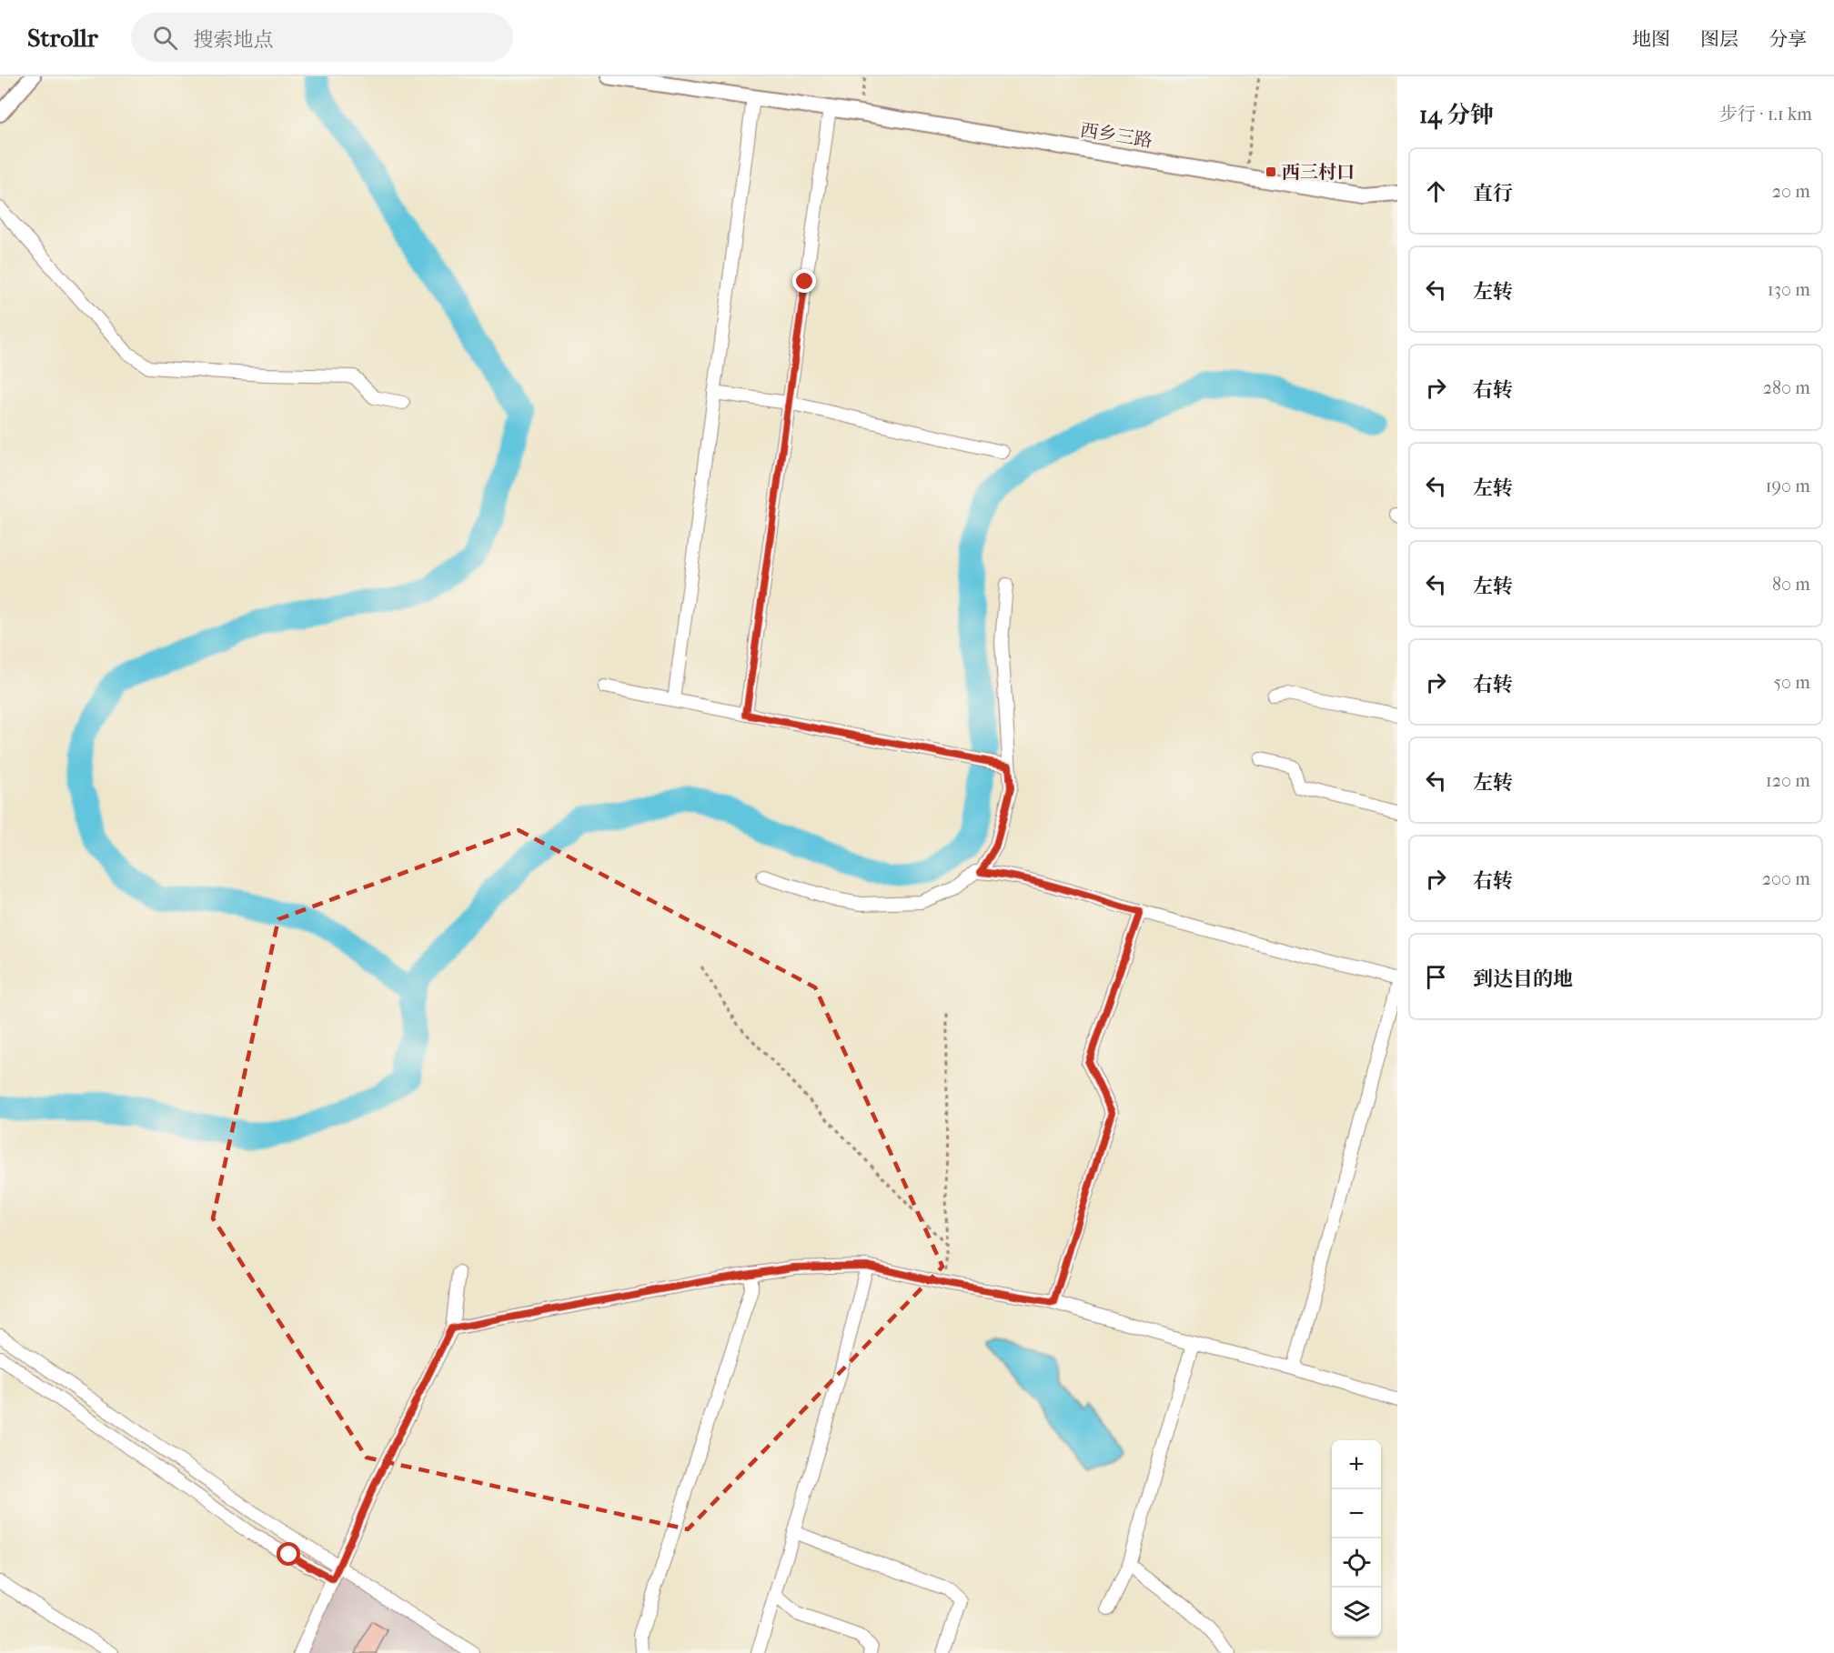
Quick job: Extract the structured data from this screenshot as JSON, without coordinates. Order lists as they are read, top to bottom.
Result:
{
  "streets": {
    "street": ["西乡三路"]
  },
  "places": {
    "transit": ["西三村口"]
  },
  "page": {
    "header": "Strollr",
    "search": "搜索地点",
    "nav": ["地图", "图层", "分享"],
    "heading": ["14 分钟", "步行 · 1.1 km"],
    "list": [
      ["直行", "20 m"],
      ["左转", "130 m"],
      ["右转", "280 m"],
      ["左转", "190 m"],
      ["左转", "80 m"],
      ["右转", "50 m"],
      ["左转", "120 m"],
      ["右转", "200 m"],
      "到达目的地"
    ],
    "map_buttons": ["+", "−"]
  }
}
